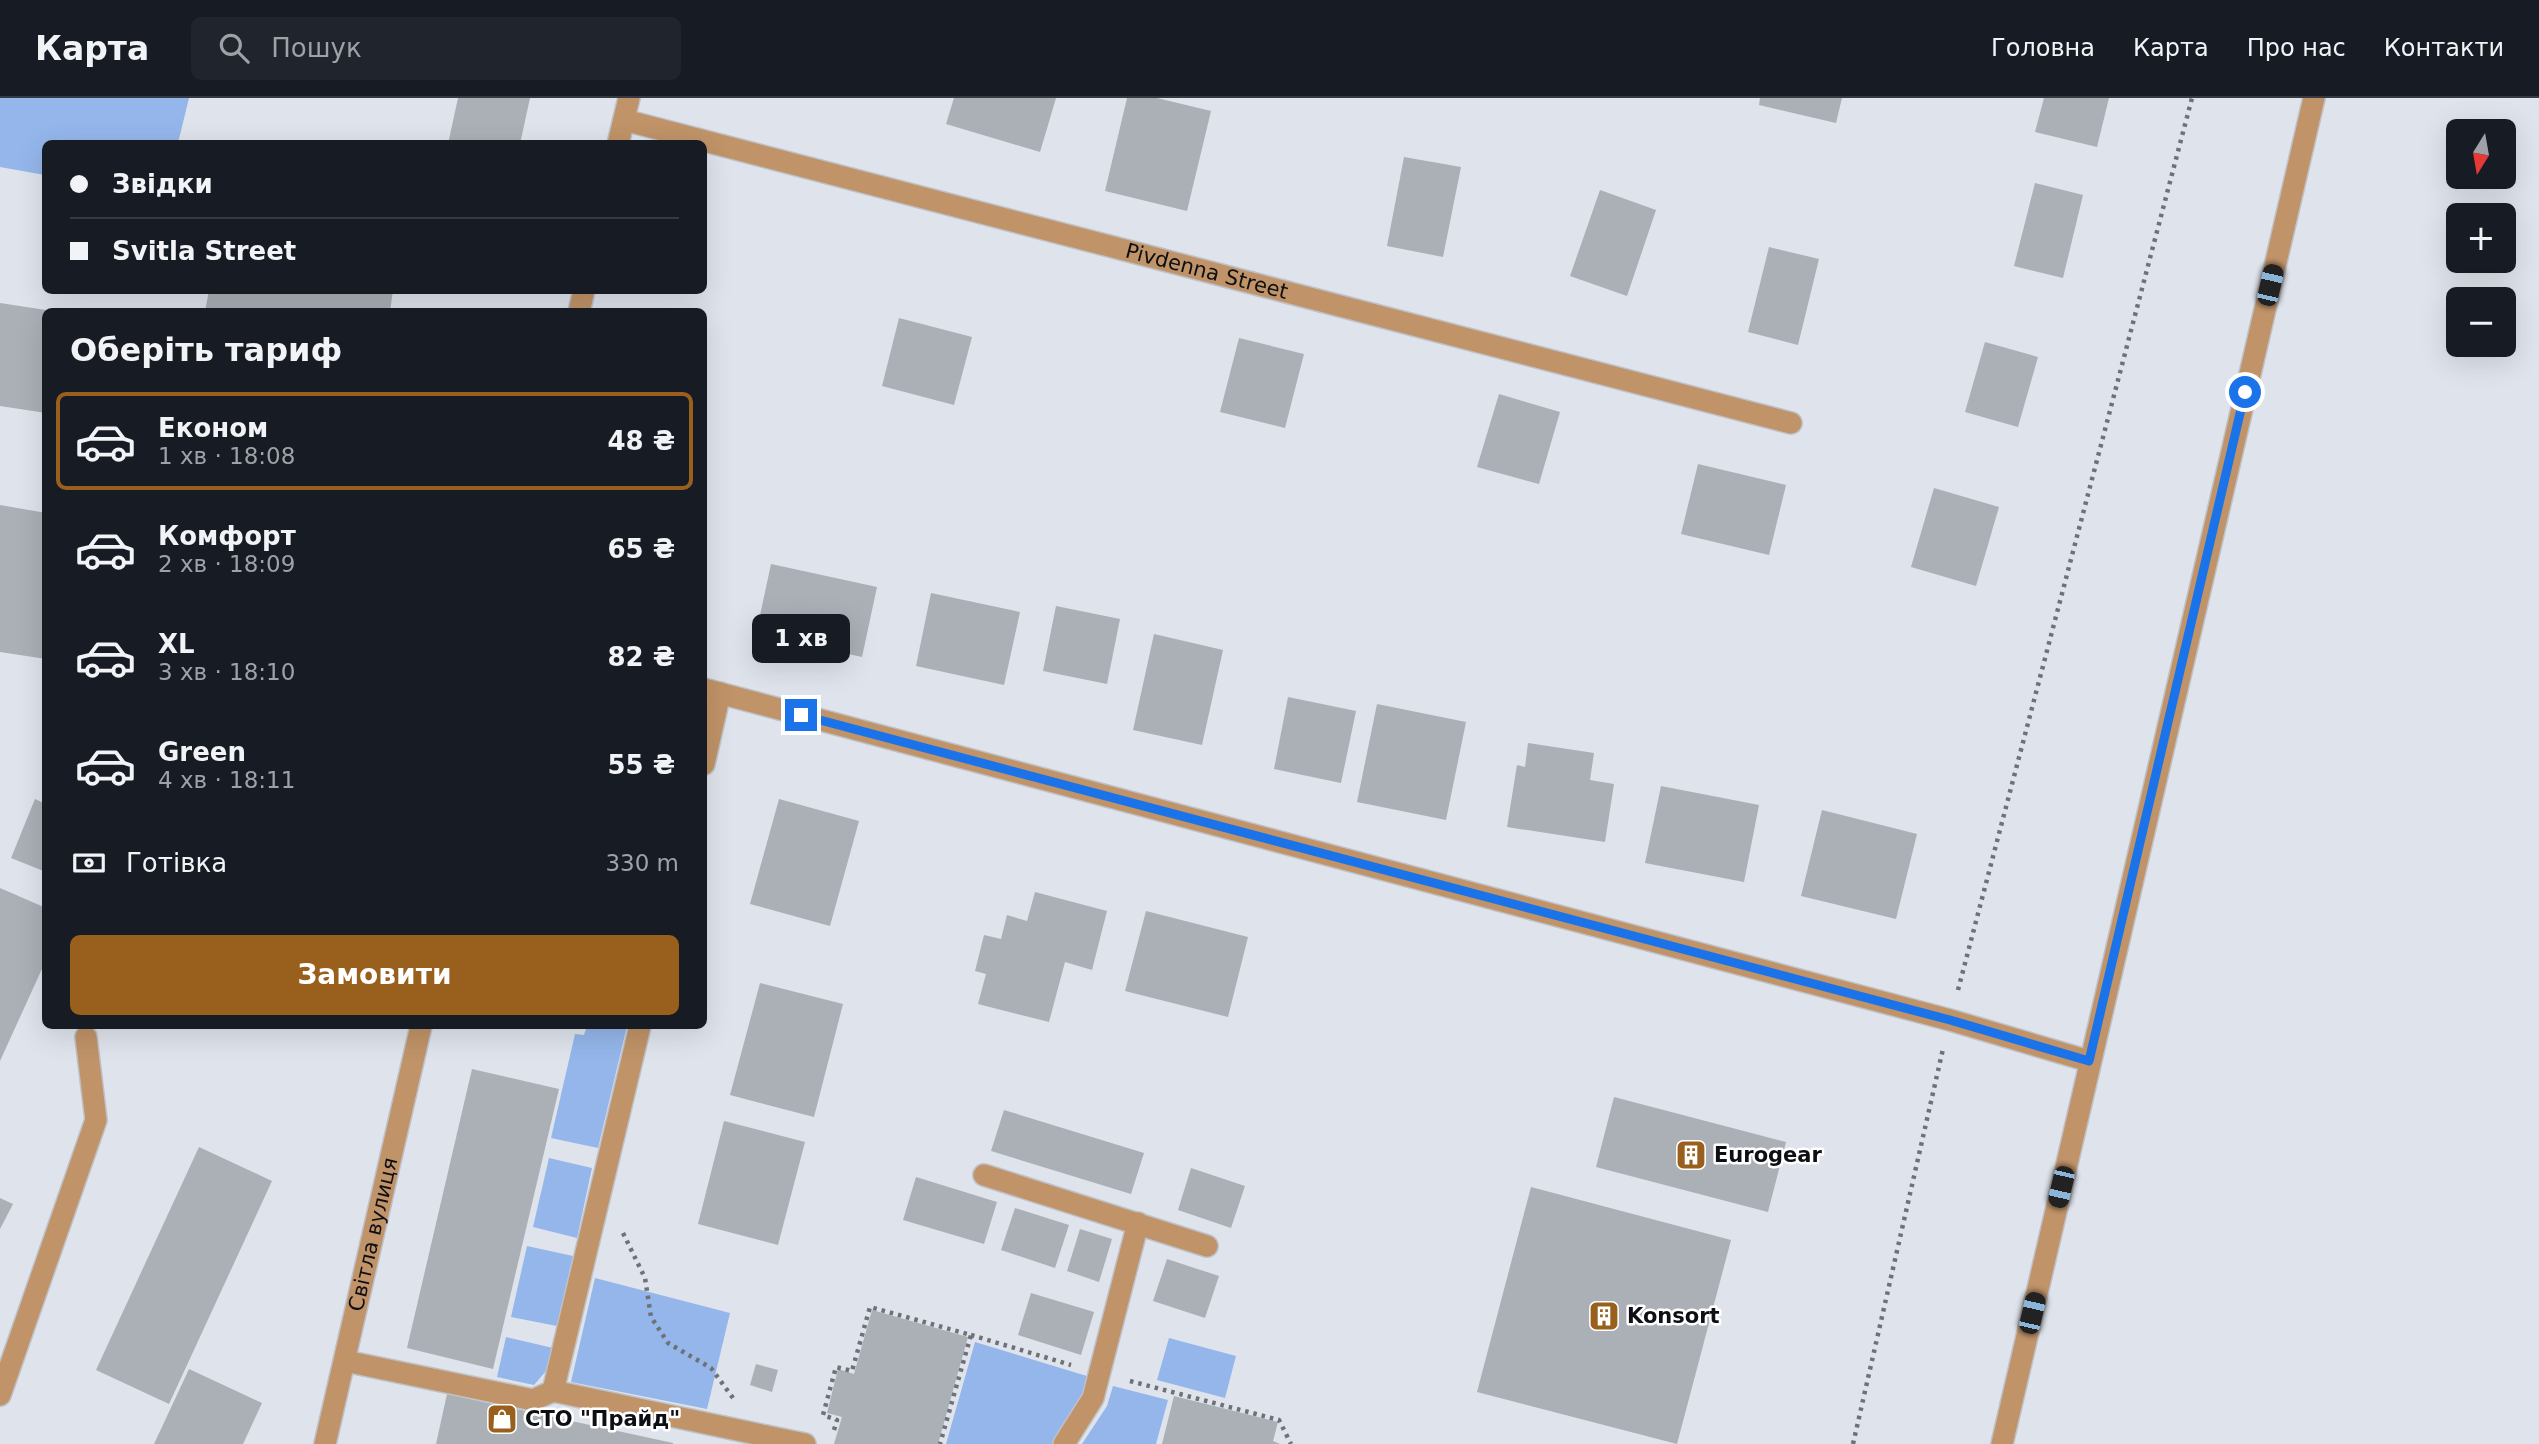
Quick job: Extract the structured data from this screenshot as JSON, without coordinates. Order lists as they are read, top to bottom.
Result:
{
  "streets": {
    "street": ["Pivdenna Street", "Світла вулиця"]
  },
  "places": {
    "building": ["Eurogear", "Konsort"],
    "shop": ["СТО \"Прайд\""]
  },
  "north": "bottom",
  "page": {
    "header": "Карта",
    "search": "Пошук",
    "nav": [
      "Головна",
      "Карта",
      "Про нас",
      "Контакти"
    ],
    "map_buttons": ["+", "−"],
    "banner": ["Звідки", "Svitla Street"],
    "heading": "Оберіть тариф",
    "list": [
      {
        "name": "Економ",
        "note": "1 хв · 18:08",
        "value": "48 ₴"
      },
      {
        "name": "Комфорт",
        "note": "2 хв · 18:09",
        "value": "65 ₴"
      },
      {
        "name": "XL",
        "note": "3 хв · 18:10",
        "value": "82 ₴"
      },
      {
        "name": "Green",
        "note": "4 хв · 18:11",
        "value": "55 ₴"
      }
    ],
    "bubble": "1 хв",
    "pay": ["Готівка", "330 m"],
    "buttons": "Замовити"
  }
}
